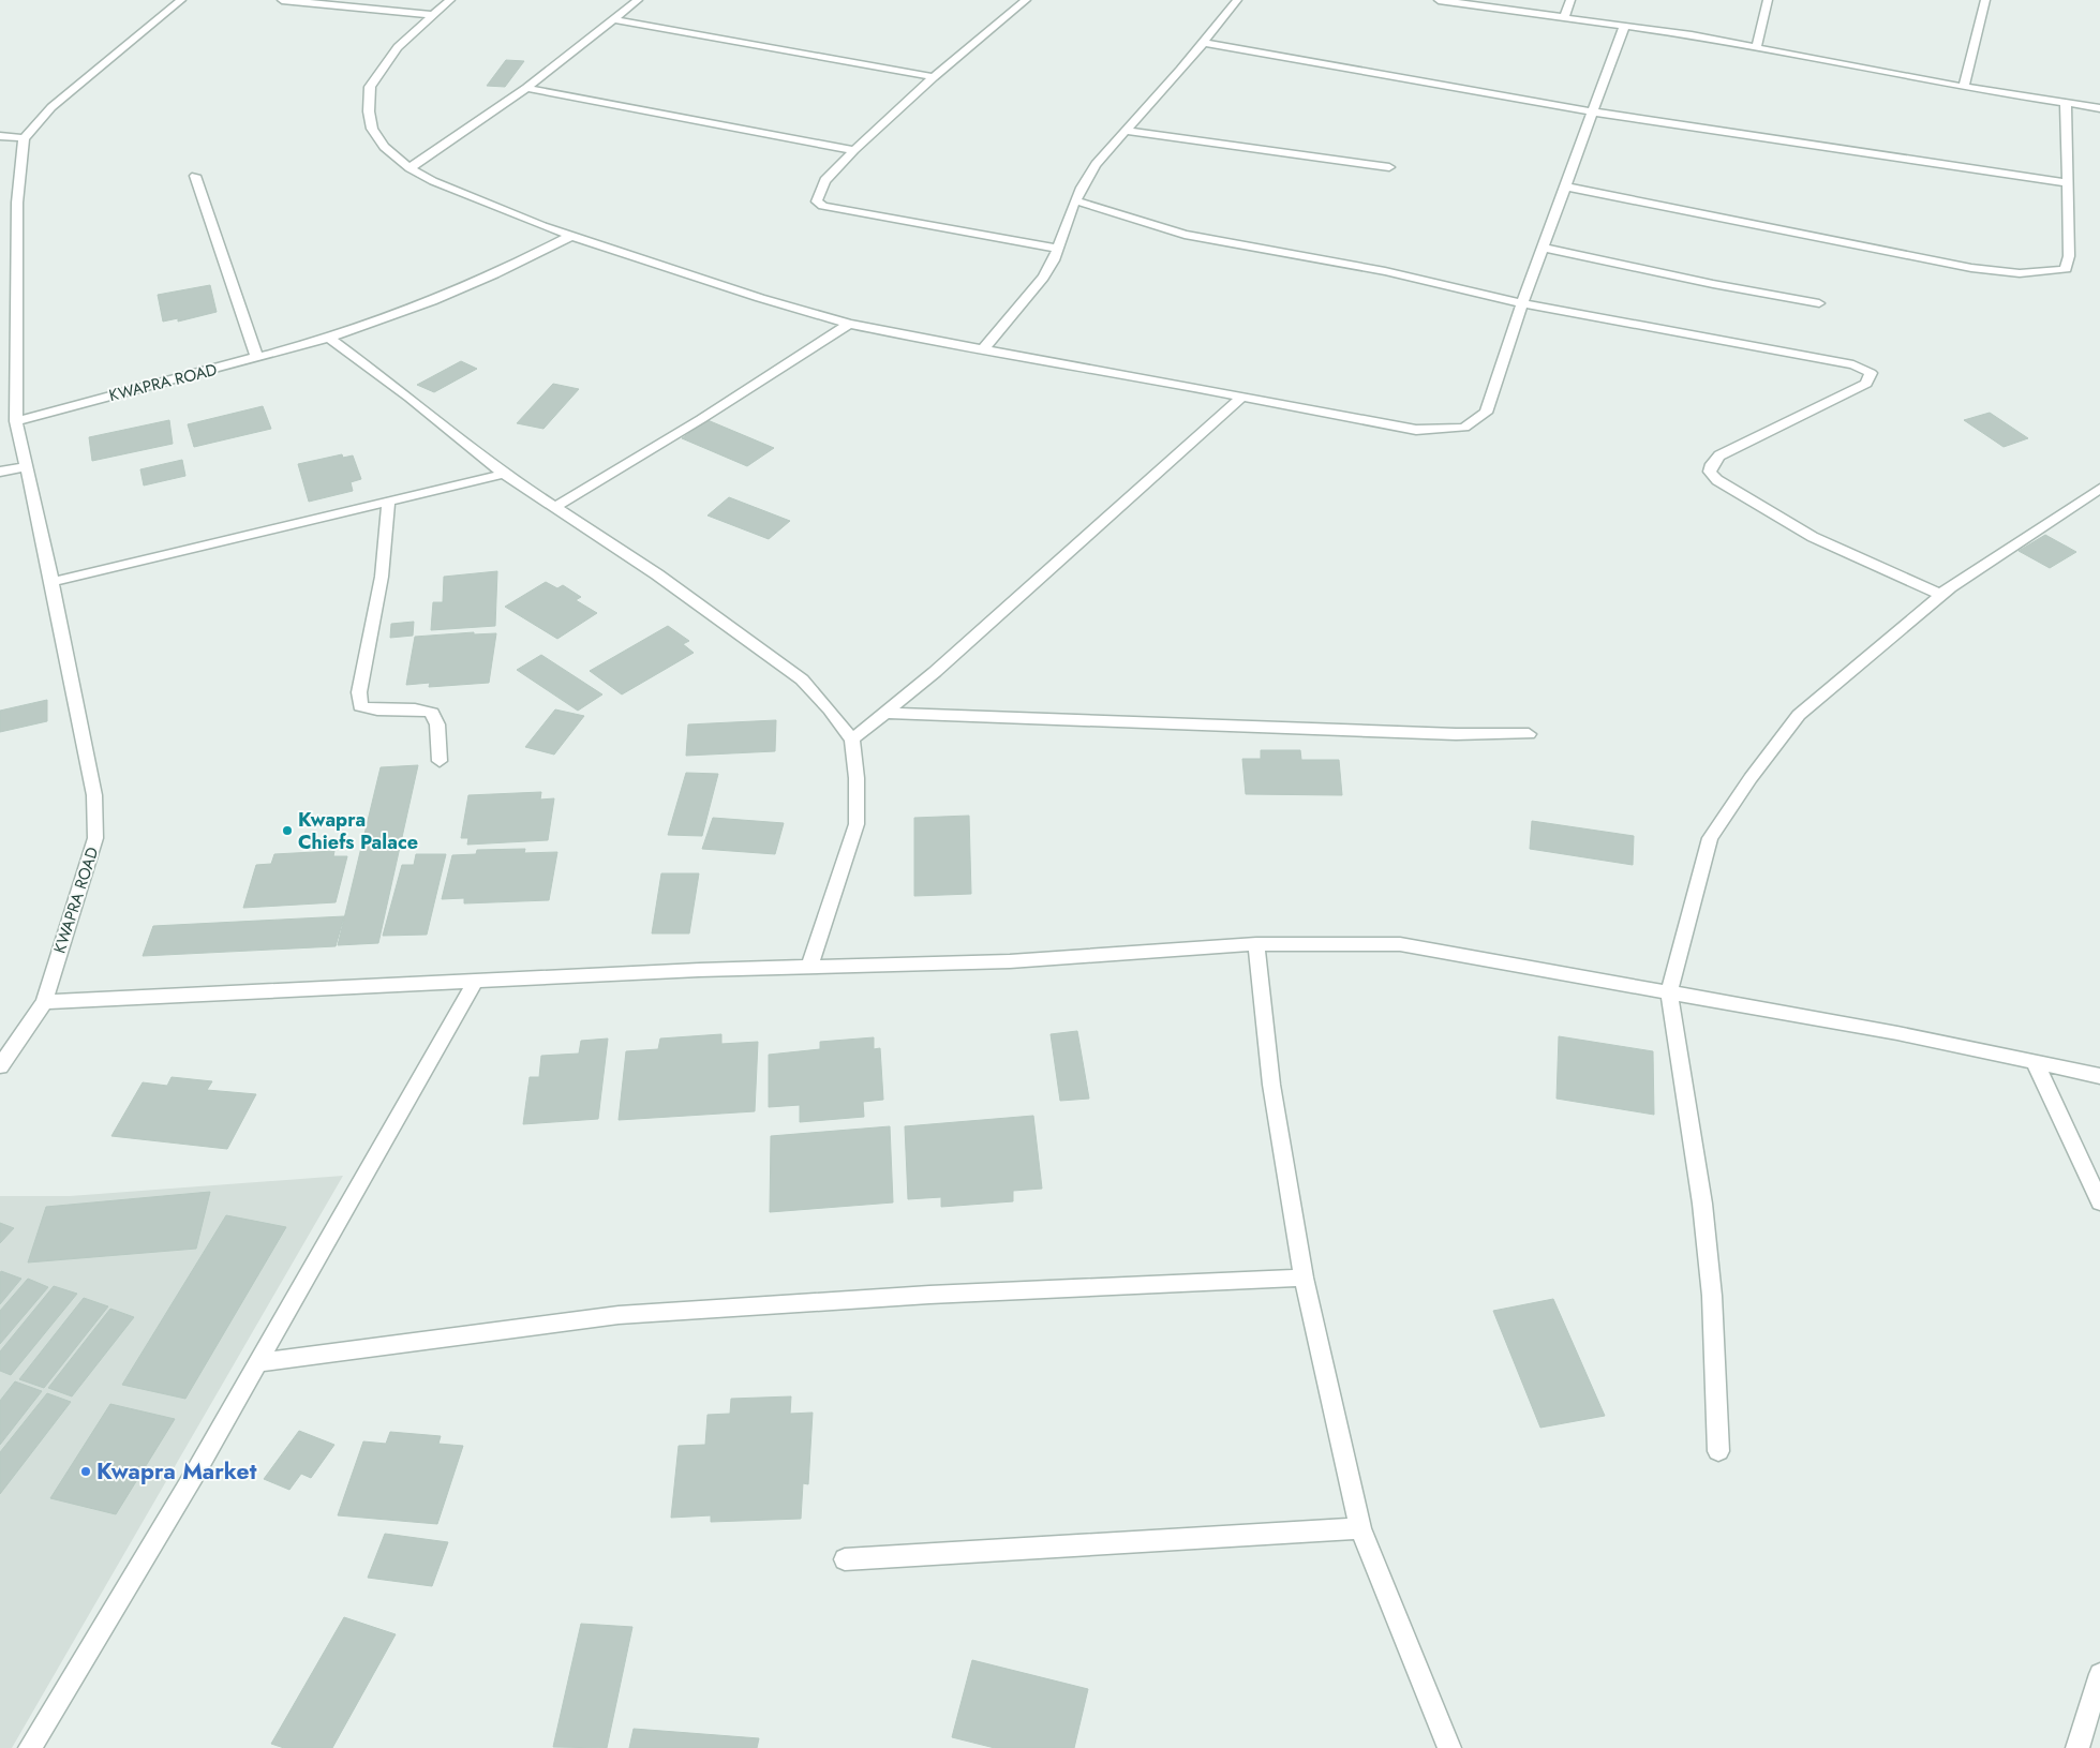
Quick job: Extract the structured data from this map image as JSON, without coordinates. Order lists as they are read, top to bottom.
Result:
{
  "streets": {
    "street": ["KWAPRA ROAD"]
  },
  "places": ["Kwapra Chiefs Palace", "Kwapra Market"]
}
